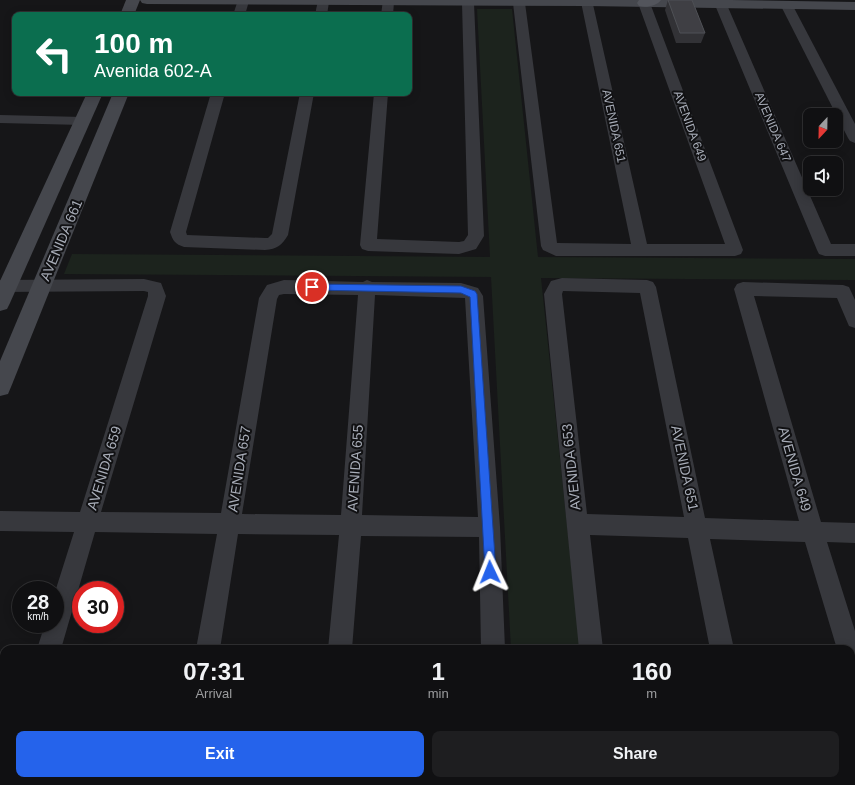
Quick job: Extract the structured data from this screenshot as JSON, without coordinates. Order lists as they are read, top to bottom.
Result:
{
  "streets": {
    "main road": ["AVENIDA 661"],
    "street": [
      "AVENIDA 651",
      "AVENIDA 649",
      "AVENIDA 647",
      "AVENIDA 653",
      "AVENIDA 659",
      "AVENIDA 655",
      "AVENIDA 657"
    ]
  },
  "crossings": [
    ["AVENIDA 651", "AVENIDA 649"],
    ["AVENIDA 651", "AVENIDA 653"],
    ["AVENIDA 661", "AVENIDA 659"],
    ["AVENIDA 655", "AVENIDA 657"]
  ],
  "north": "bottom",
  "page": {
    "turn": ["100 m", "Avenida 602-A"],
    "speed": "28 km/h",
    "limit": "30",
    "eta": [
      "07:31",
      "Arrival",
      "1",
      "min",
      "160",
      "m"
    ],
    "buttons": ["Exit", "Share"]
  }
}
